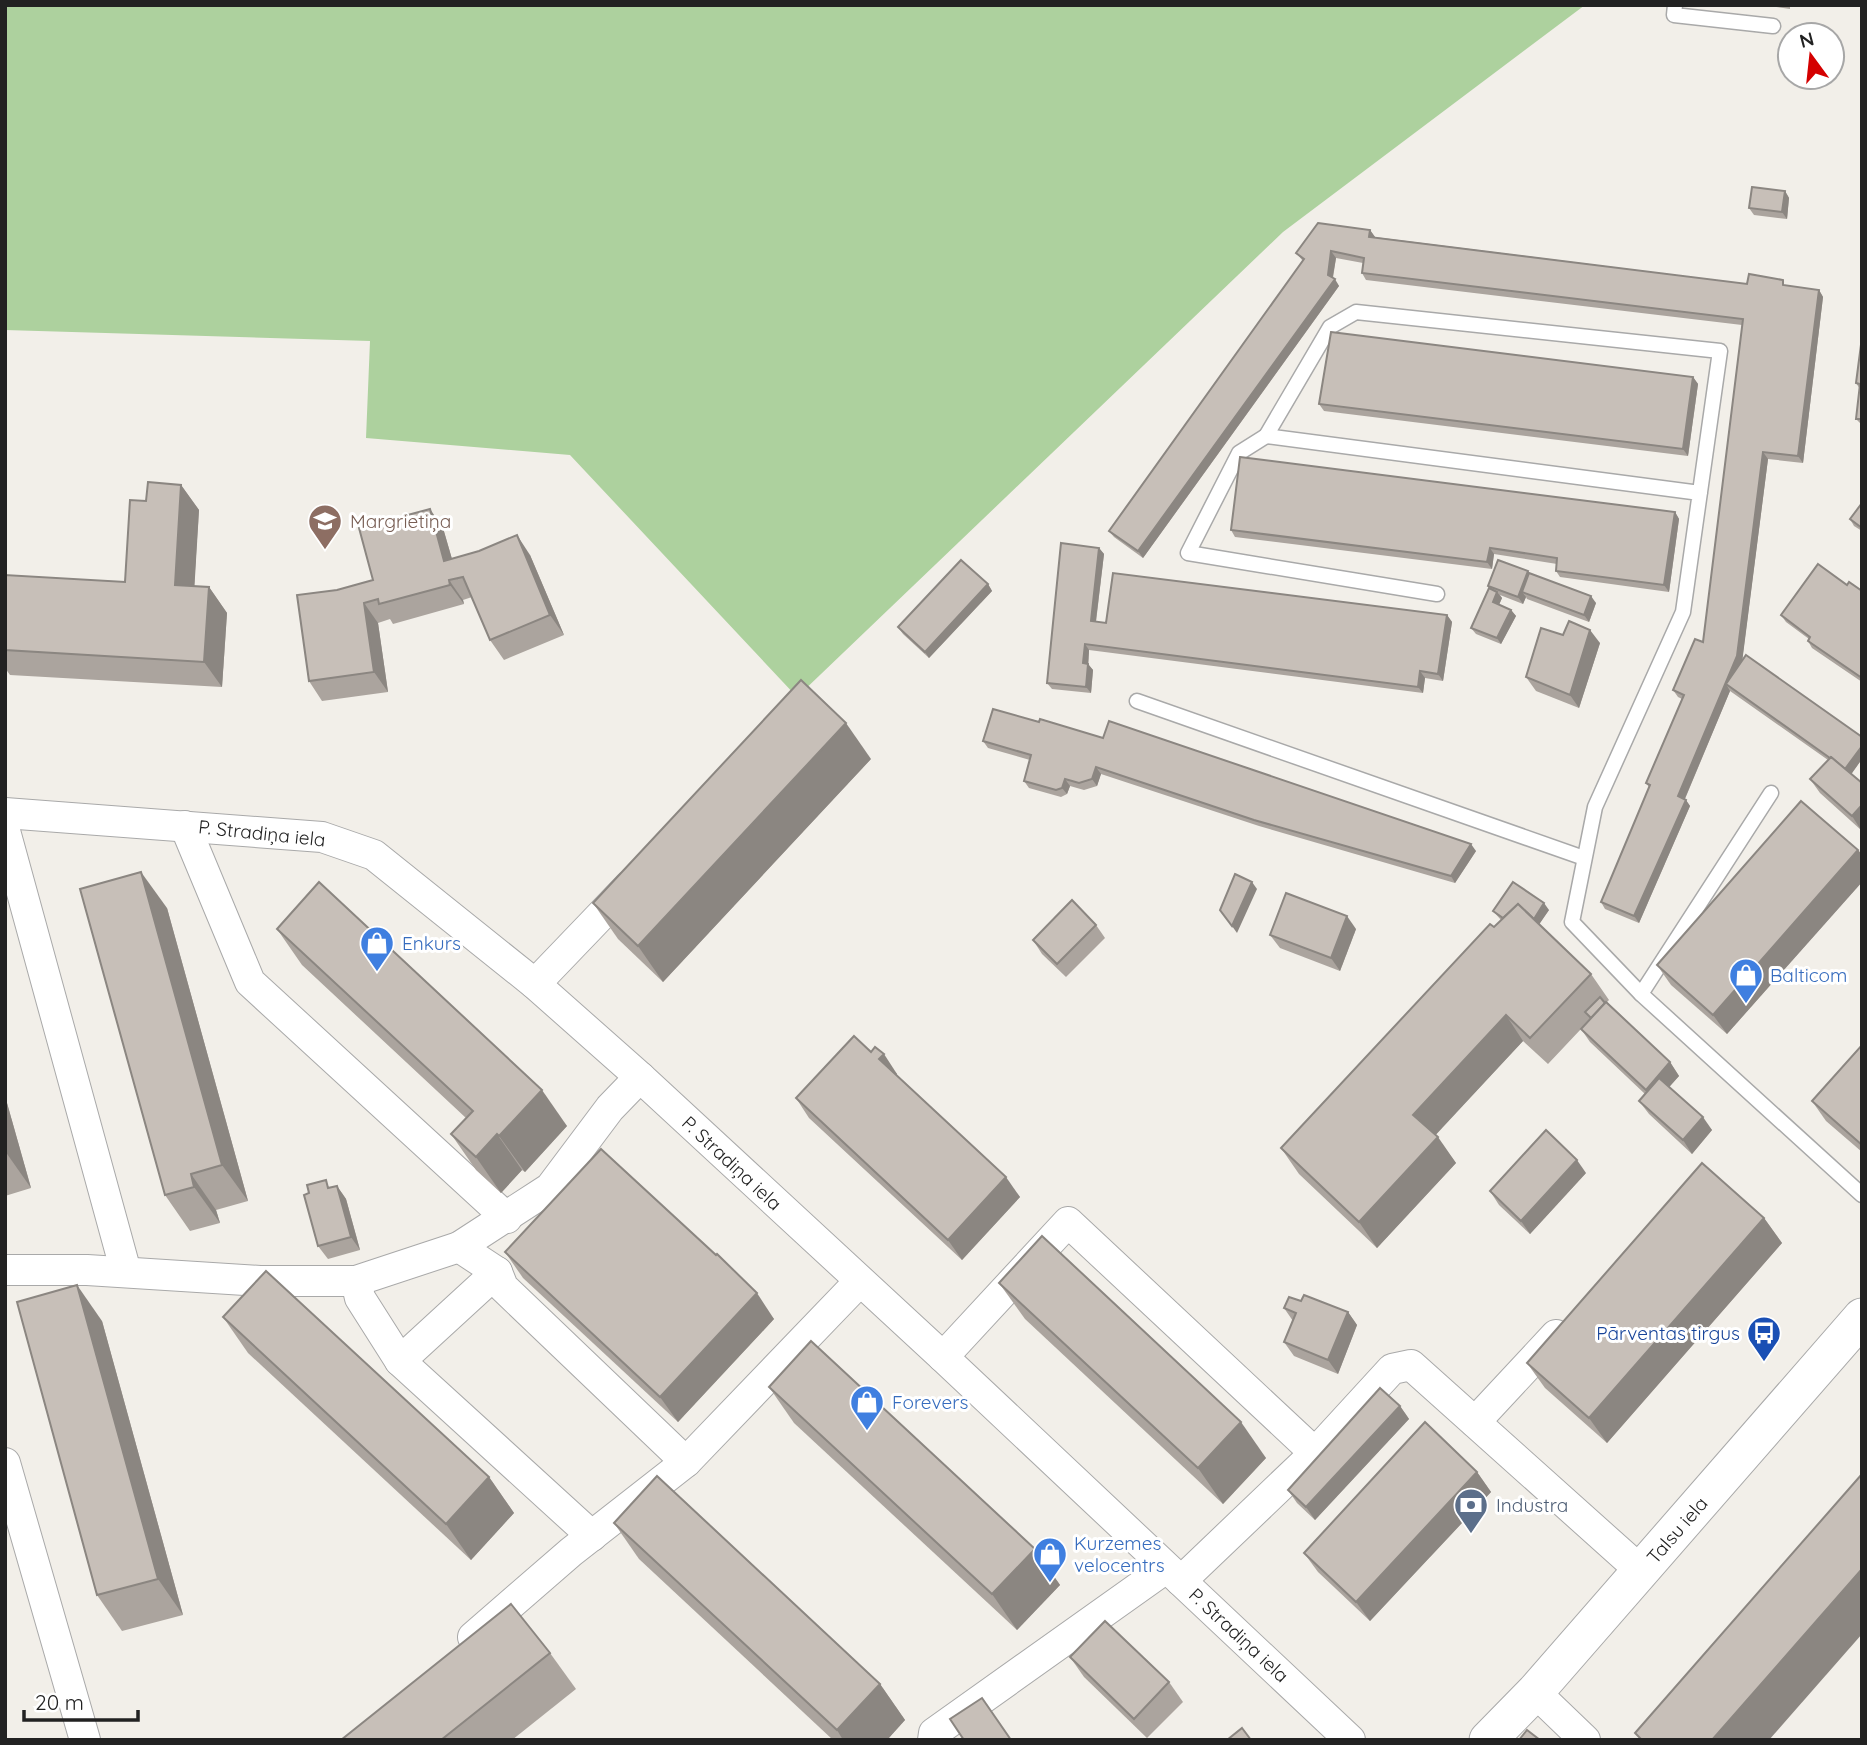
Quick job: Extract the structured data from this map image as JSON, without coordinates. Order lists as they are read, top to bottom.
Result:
{
  "streets": {
    "street": ["P. Stradiņa iela", "Talsu iela"]
  },
  "places": {
    "school or university": ["Margrietiņa"],
    "shop": [
      "Enkurs",
      "Balticom",
      "Forevers",
      "Kurzemes velocentrs"
    ],
    "bus stop": ["Pārventas tirgus"],
    "bank": ["Industra"]
  },
  "scale_bar": "20 m",
  "north": "top"
}
